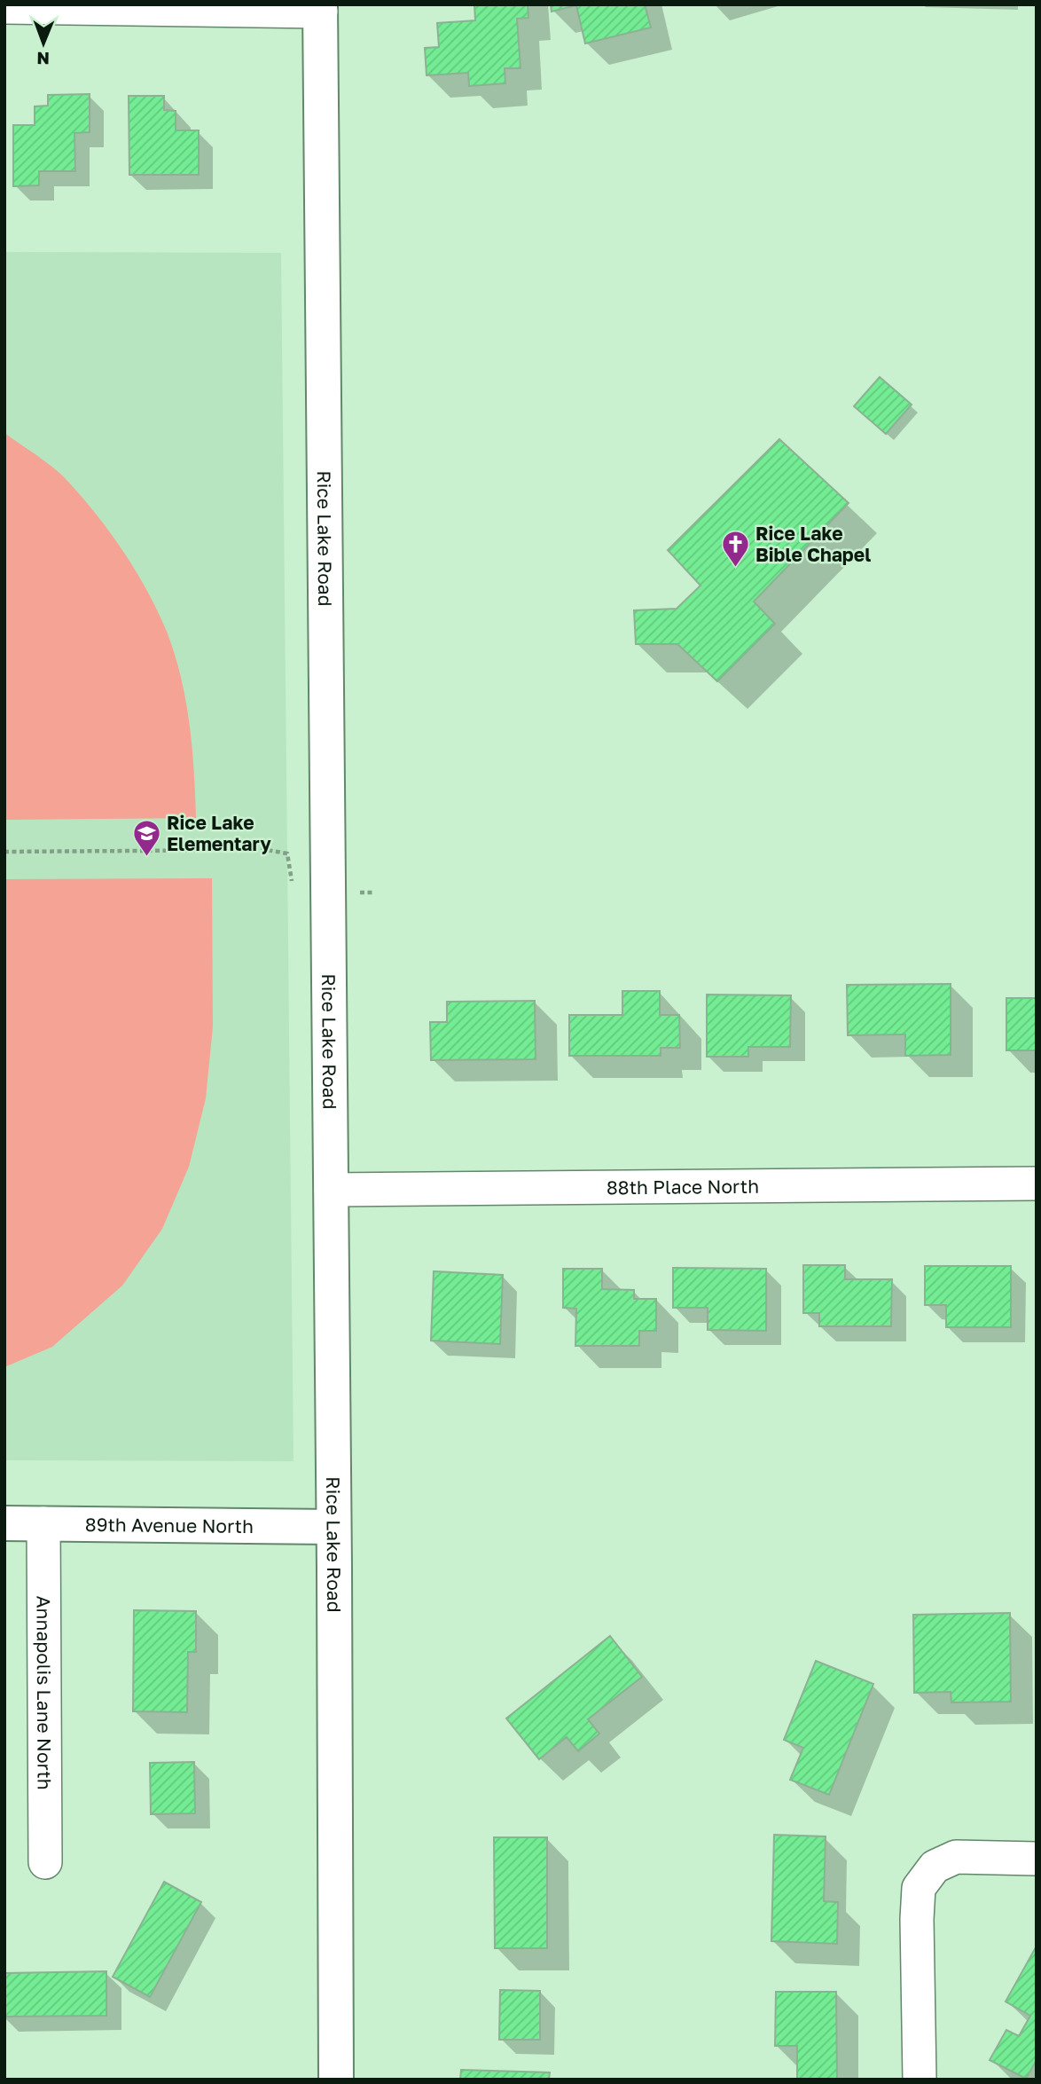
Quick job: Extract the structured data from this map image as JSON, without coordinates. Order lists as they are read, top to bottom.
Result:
{
  "streets": {
    "street": [
      "Rice Lake Road",
      "88th Place North",
      "89th Avenue North",
      "Annapolis Lane North"
    ]
  },
  "crossings": [
    ["Rice Lake Road", "88th Place North"],
    ["Rice Lake Road", "89th Avenue North"],
    ["89th Avenue North", "Annapolis Lane North"]
  ],
  "places": {
    "church": ["Rice Lake Bible Chapel"],
    "school or university": ["Rice Lake Elementary"]
  },
  "north": "bottom"
}
